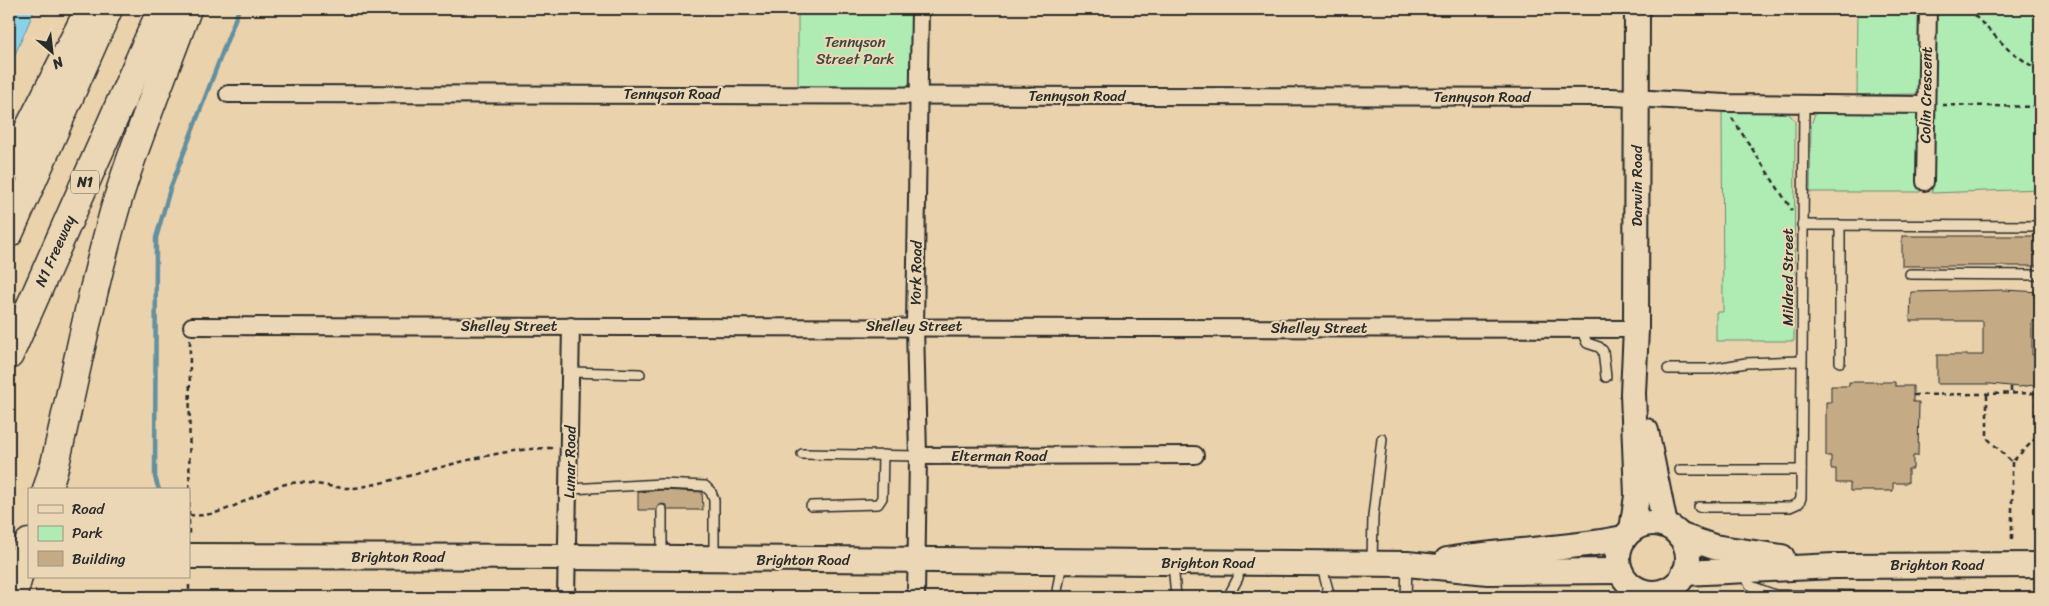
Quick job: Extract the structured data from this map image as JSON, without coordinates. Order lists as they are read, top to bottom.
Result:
{
  "streets": {
    "highway": ["N1", "N1 Freeway"],
    "main road": ["Darwin Road", "Brighton Road"],
    "street": [
      "Tennyson Road",
      "Colin Crescent",
      "York Road",
      "Shelley Street",
      "Elterman Road",
      "Lunar Road"
    ],
    "lane": ["Mildred Street"]
  },
  "crossings": [
    ["Tennyson Road", "Colin Crescent"],
    ["Tennyson Road", "Darwin Road"],
    ["Tennyson Road", "York Road"],
    ["Tennyson Road", "Mildred Street"],
    ["Darwin Road", "Shelley Street"],
    ["Darwin Road", "Brighton Road"],
    ["York Road", "Shelley Street"],
    ["York Road", "Elterman Road"],
    ["York Road", "Brighton Road"],
    ["Shelley Street", "Lunar Road"],
    ["Lunar Road", "Brighton Road"]
  ],
  "parks": ["Tennyson Street Park"],
  "legend": ["Road", "Park", "Building"],
  "north": "bottom right"
}
